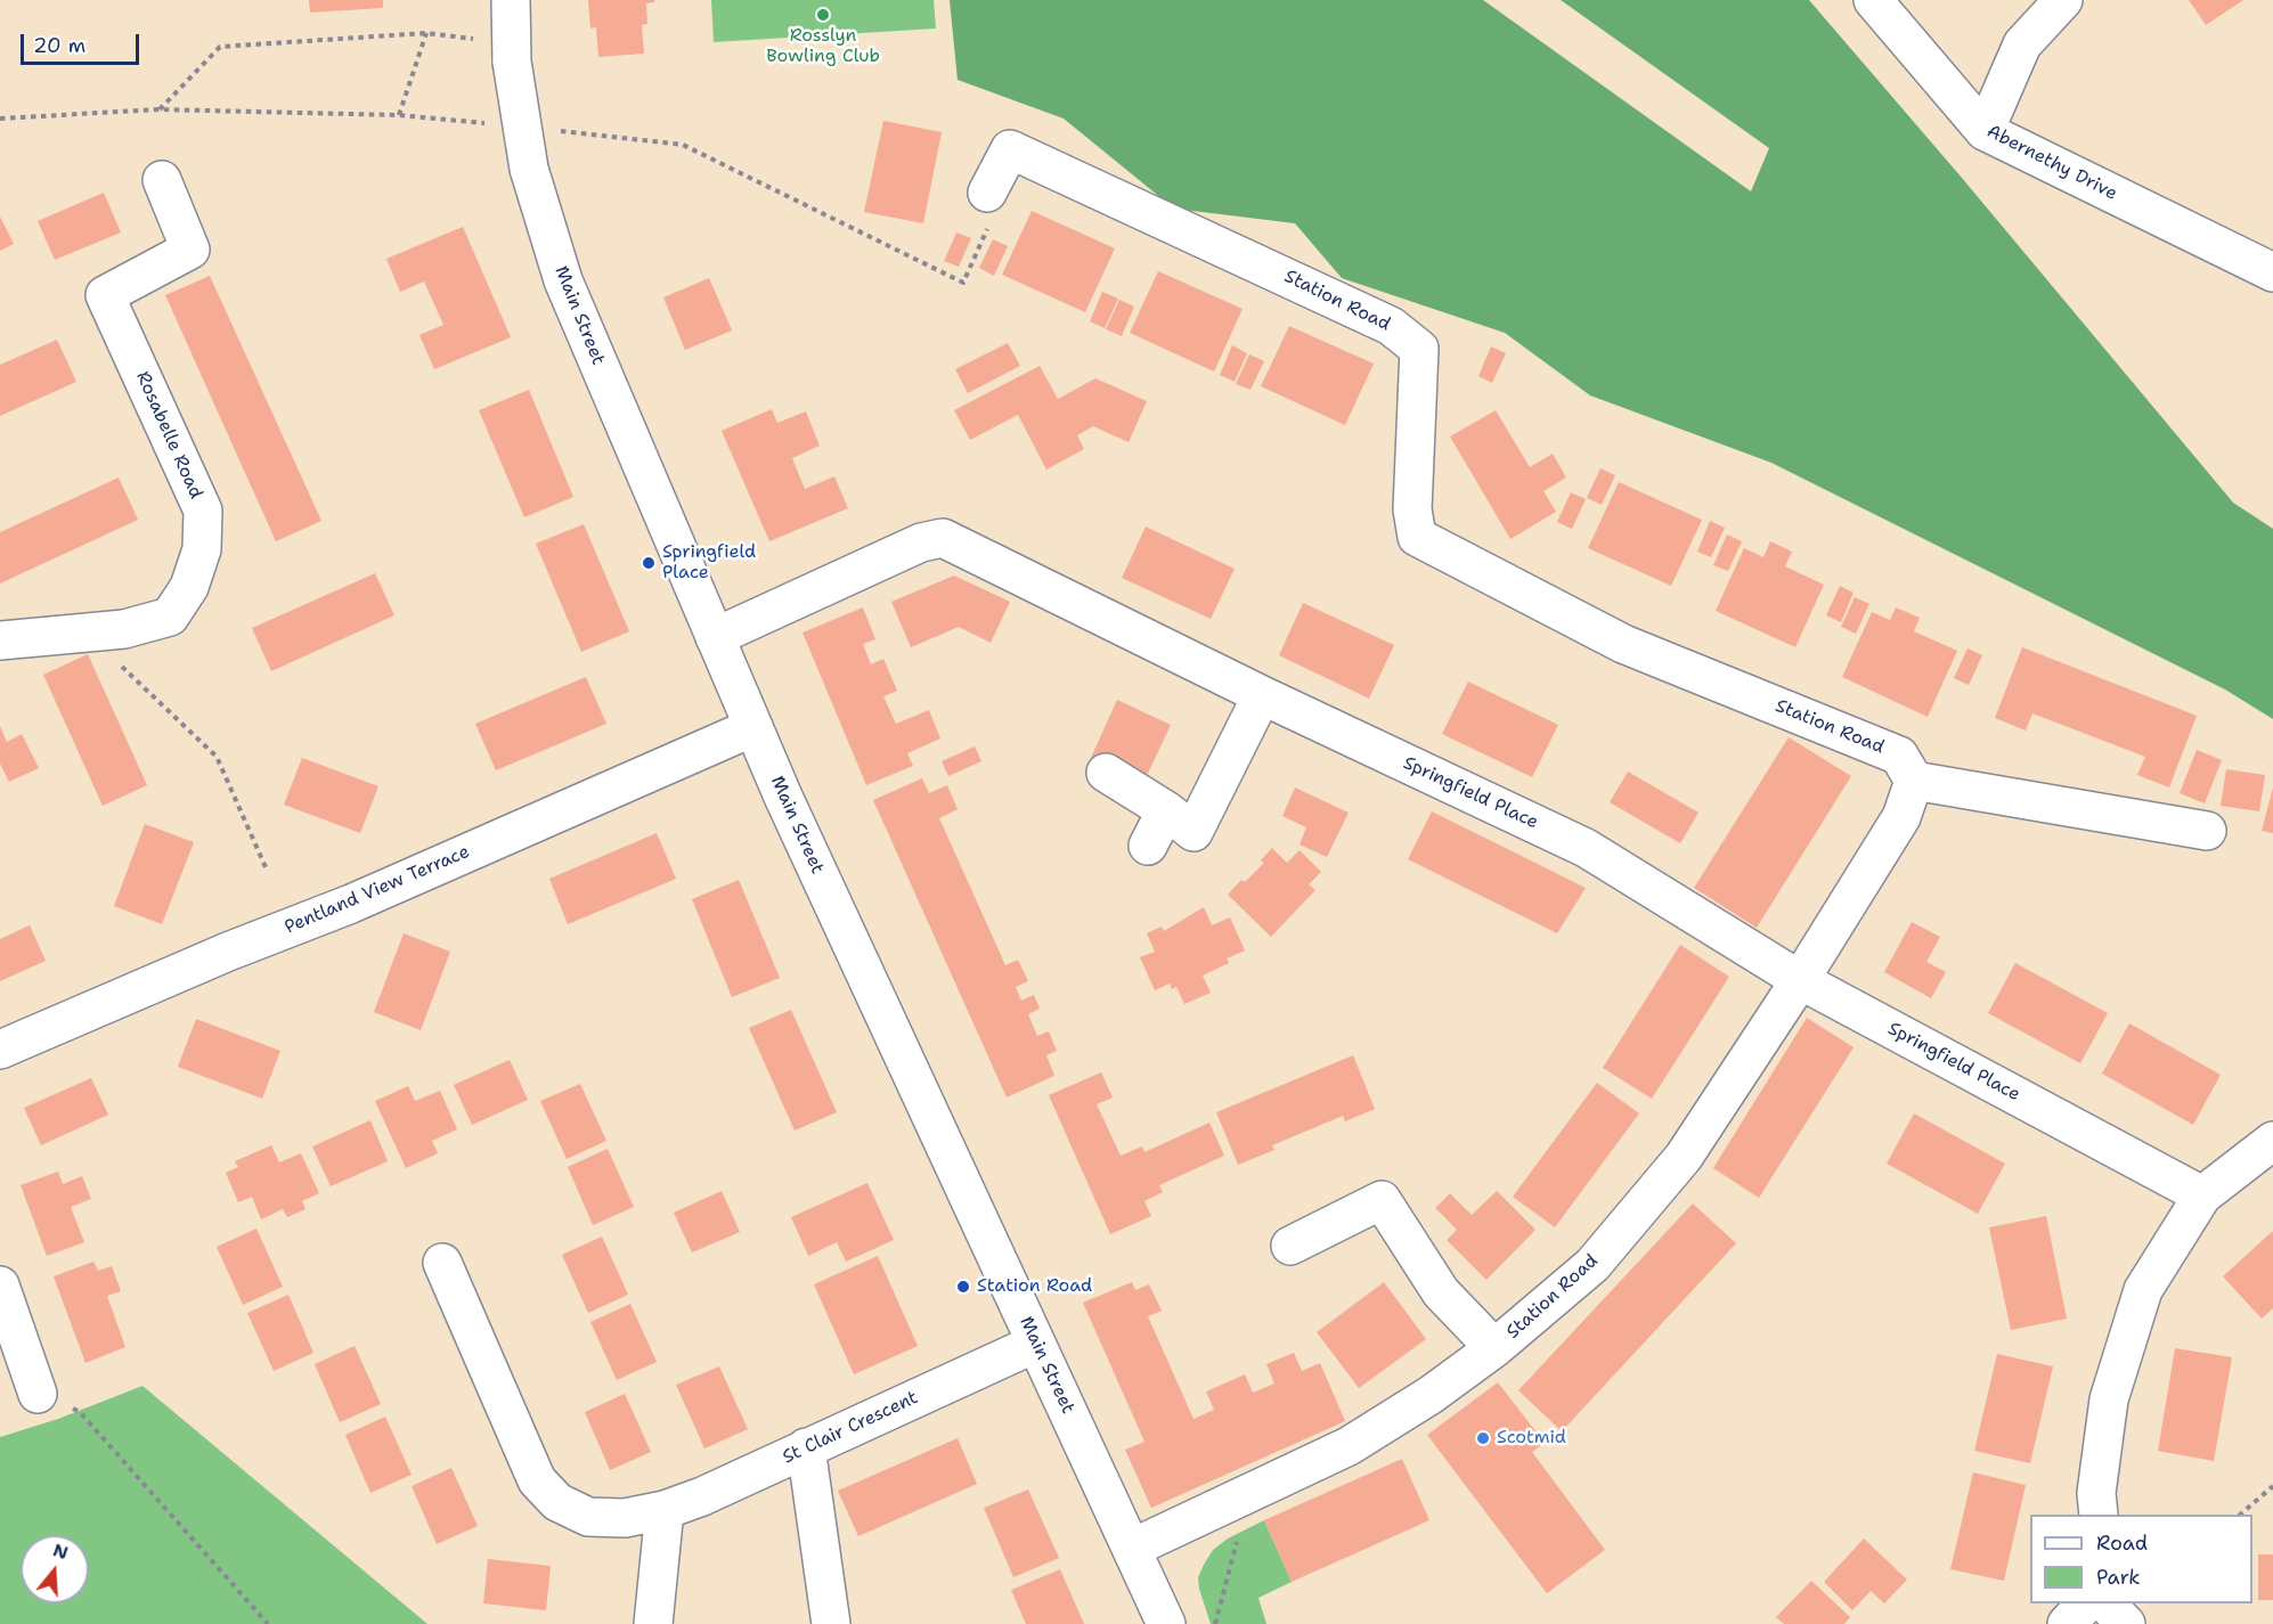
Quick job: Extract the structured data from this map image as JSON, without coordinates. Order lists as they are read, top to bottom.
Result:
{
  "streets": {
    "street": [
      "Abernethy Drive",
      "Station Road",
      "Main Street",
      "Rosabelle Road",
      "Springfield Place",
      "Pentland View Terrace",
      "St Clair Crescent"
    ]
  },
  "crossings": [
    ["Station Road", "Main Street"],
    ["Station Road", "Springfield Place"],
    ["Main Street", "Springfield Place"],
    ["Main Street", "Pentland View Terrace"],
    ["Main Street", "St Clair Crescent"]
  ],
  "places": [
    "Rosslyn Bowling Club",
    "Springfield Place",
    "Station Road",
    "Scotmid"
  ],
  "legend": ["Road", "Park"],
  "scale_bar": "20 m",
  "north": "top"
}
